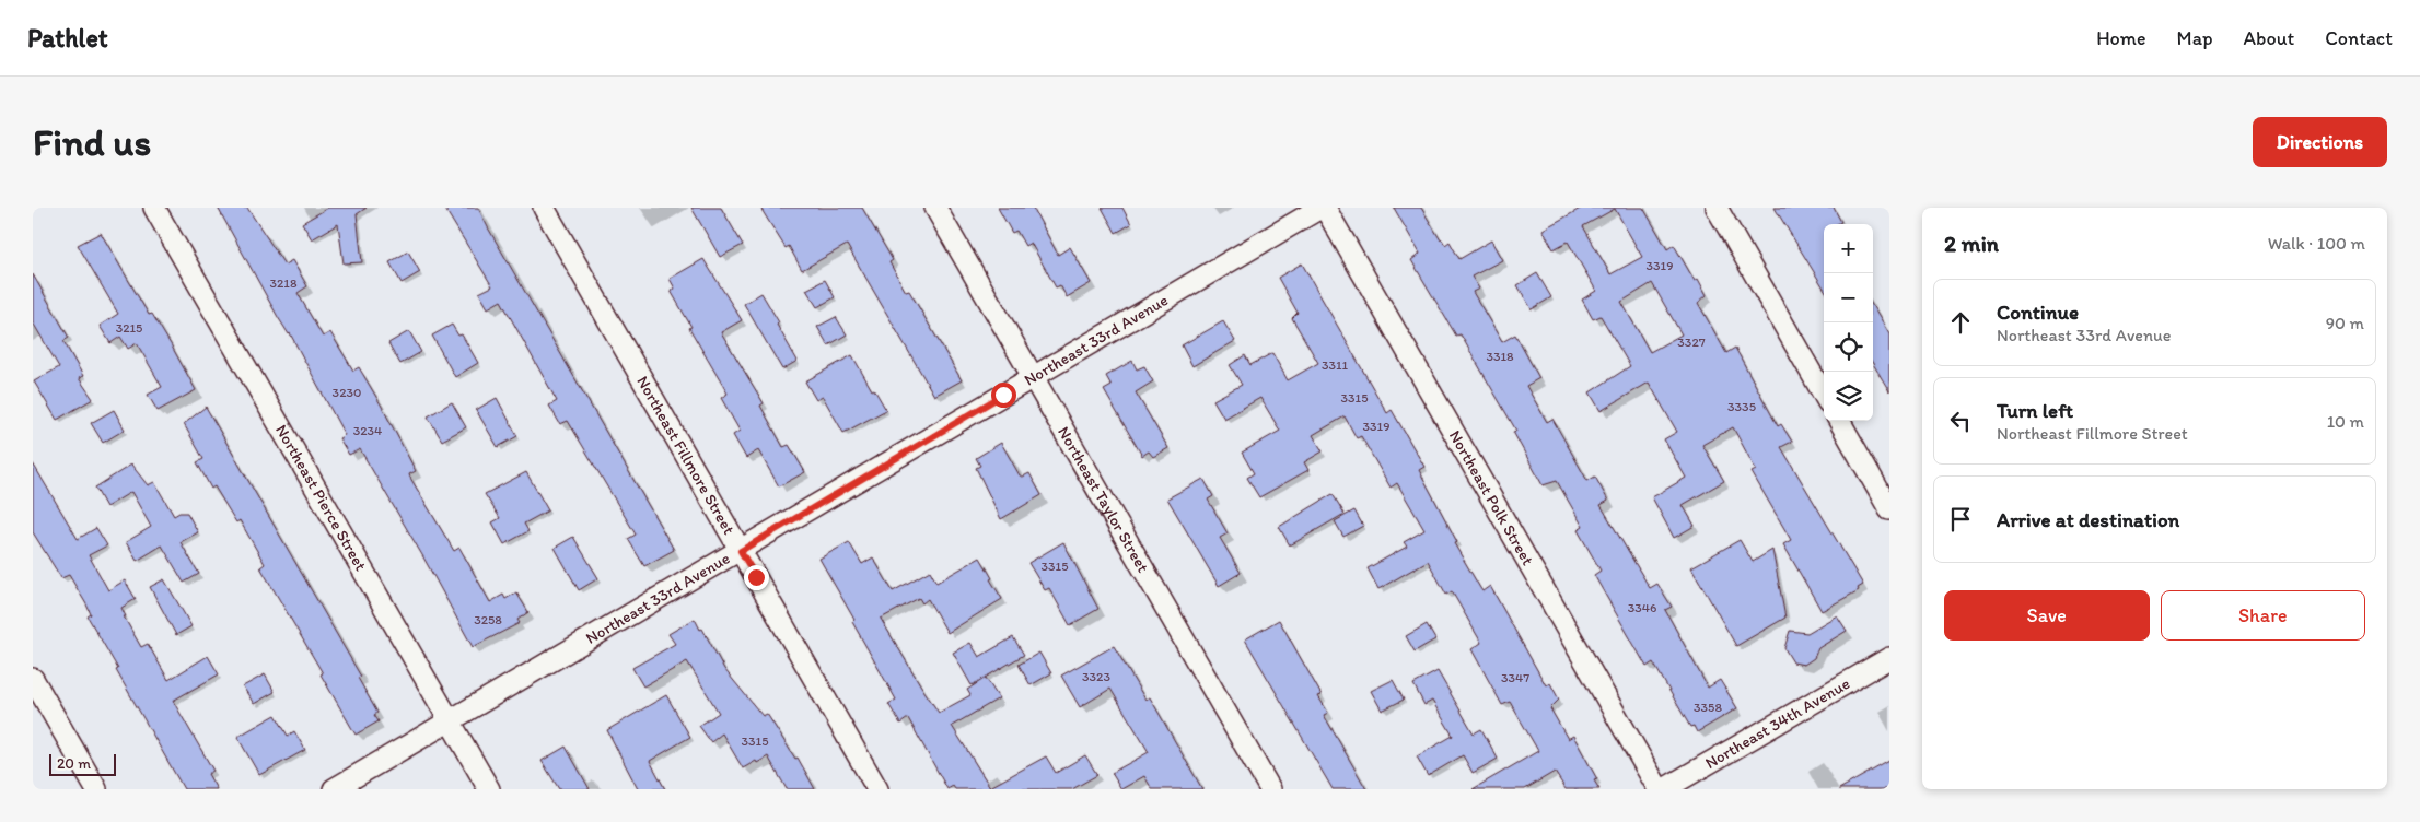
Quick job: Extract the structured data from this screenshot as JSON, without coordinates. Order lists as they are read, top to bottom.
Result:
{
  "streets": {
    "street": [
      "Northeast 33rd Avenue",
      "Northeast Fillmore Street",
      "Northeast Pierce Street",
      "Northeast Taylor Street",
      "Northeast Polk Street",
      "Northeast 34th Avenue"
    ]
  },
  "crossings": [
    ["Northeast 33rd Avenue", "Northeast Fillmore Street"],
    ["Northeast 33rd Avenue", "Northeast Pierce Street"],
    ["Northeast 33rd Avenue", "Northeast Taylor Street"]
  ],
  "house_numbers": [
    "3319",
    "3218",
    "3215",
    "3327",
    "3318",
    "3311",
    "3230",
    "3315",
    "3335",
    "3319",
    "3234",
    "3315",
    "3346",
    "3258",
    "3323",
    "3347",
    "3358",
    "3315"
  ],
  "scale_bar": "20 m",
  "page": {
    "header": "Pathlet",
    "nav": [
      "Home",
      "Map",
      "About",
      "Contact"
    ],
    "buttons": [
      "Directions",
      ["Save", "Share"]
    ],
    "title": "Find us",
    "heading": ["2 min", "Walk · 100 m"],
    "map_buttons": ["+", "−"],
    "list": [
      ["Continue", "Northeast 33rd Avenue", "90 m"],
      ["Turn left", "Northeast Fillmore Street", "10 m"],
      "Arrive at destination"
    ],
    "scale": "20 m"
  }
}
